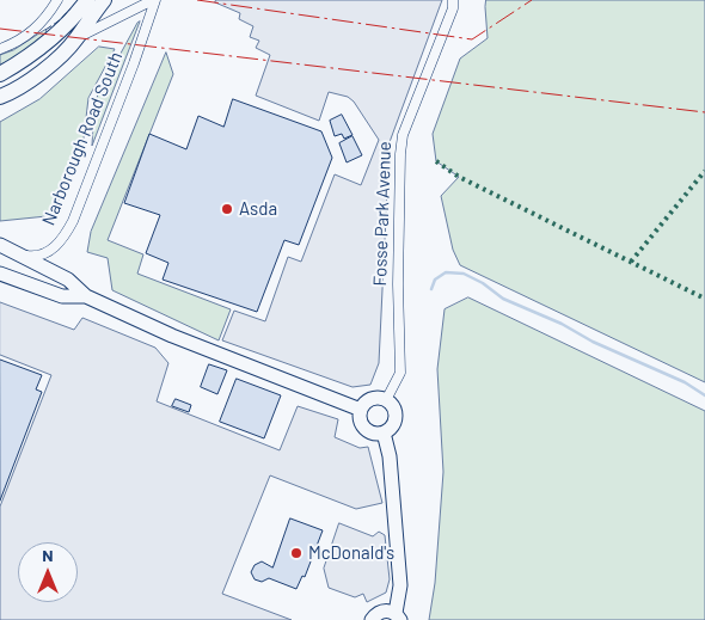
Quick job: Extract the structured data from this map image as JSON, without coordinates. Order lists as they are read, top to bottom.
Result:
{
  "streets": {
    "main road": ["Narborough Road South"],
    "street": ["Fosse Park Avenue"]
  },
  "places": ["Asda", "McDonald's"],
  "north": "top"
}
